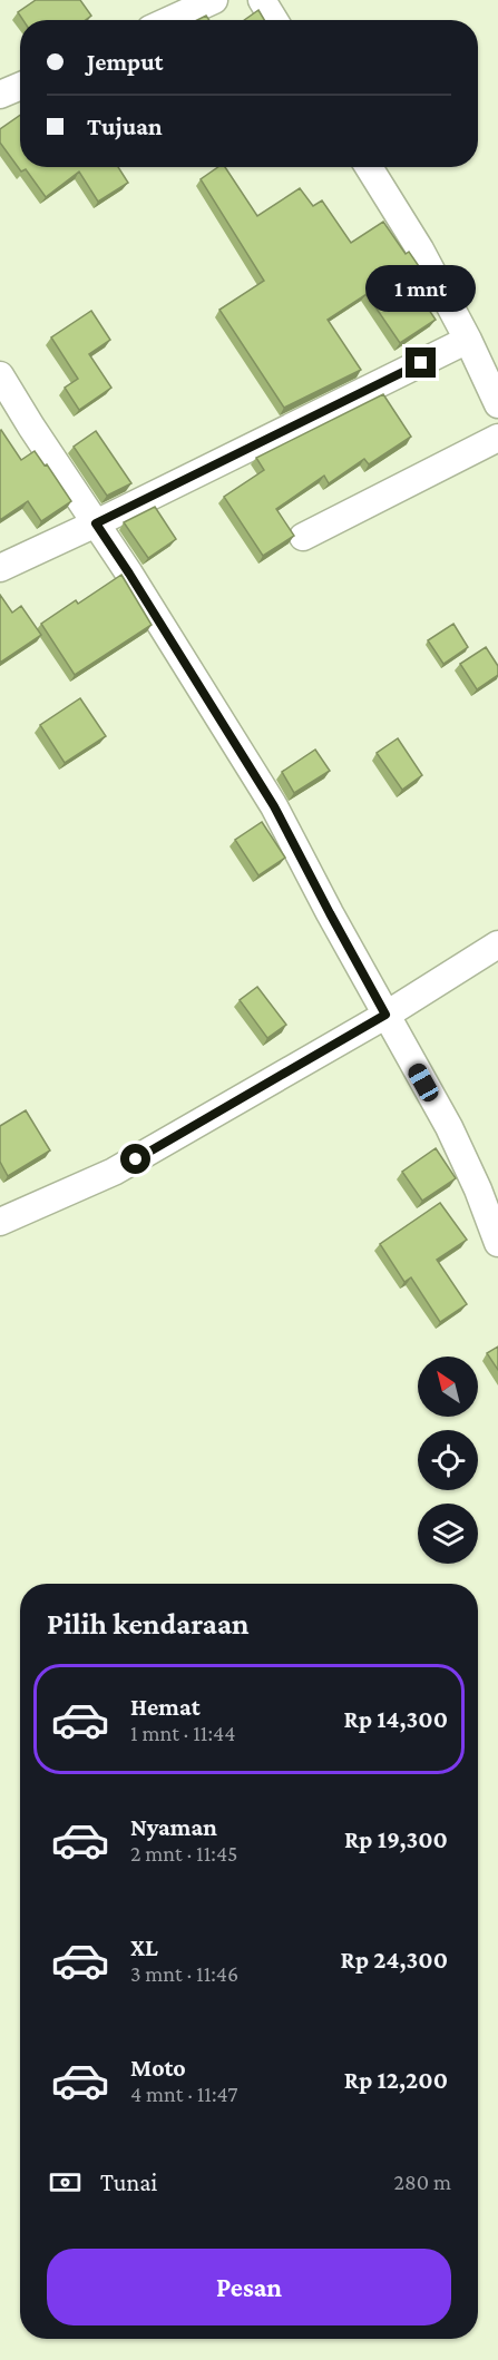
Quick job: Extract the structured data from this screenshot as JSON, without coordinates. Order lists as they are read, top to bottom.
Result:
{
  "north": "top left",
  "page": {
    "banner": ["Jemput", "Tujuan"],
    "bubble": "1 mnt",
    "heading": "Pilih kendaraan",
    "list": [
      {
        "name": "Hemat",
        "note": "1 mnt · 11:44",
        "value": "Rp 14,300"
      },
      {
        "name": "Nyaman",
        "note": "2 mnt · 11:45",
        "value": "Rp 19,300"
      },
      {
        "name": "XL",
        "note": "3 mnt · 11:46",
        "value": "Rp 24,300"
      },
      {
        "name": "Moto",
        "note": "4 mnt · 11:47",
        "value": "Rp 12,200"
      }
    ],
    "pay": ["Tunai", "280 m"],
    "buttons": "Pesan"
  }
}
